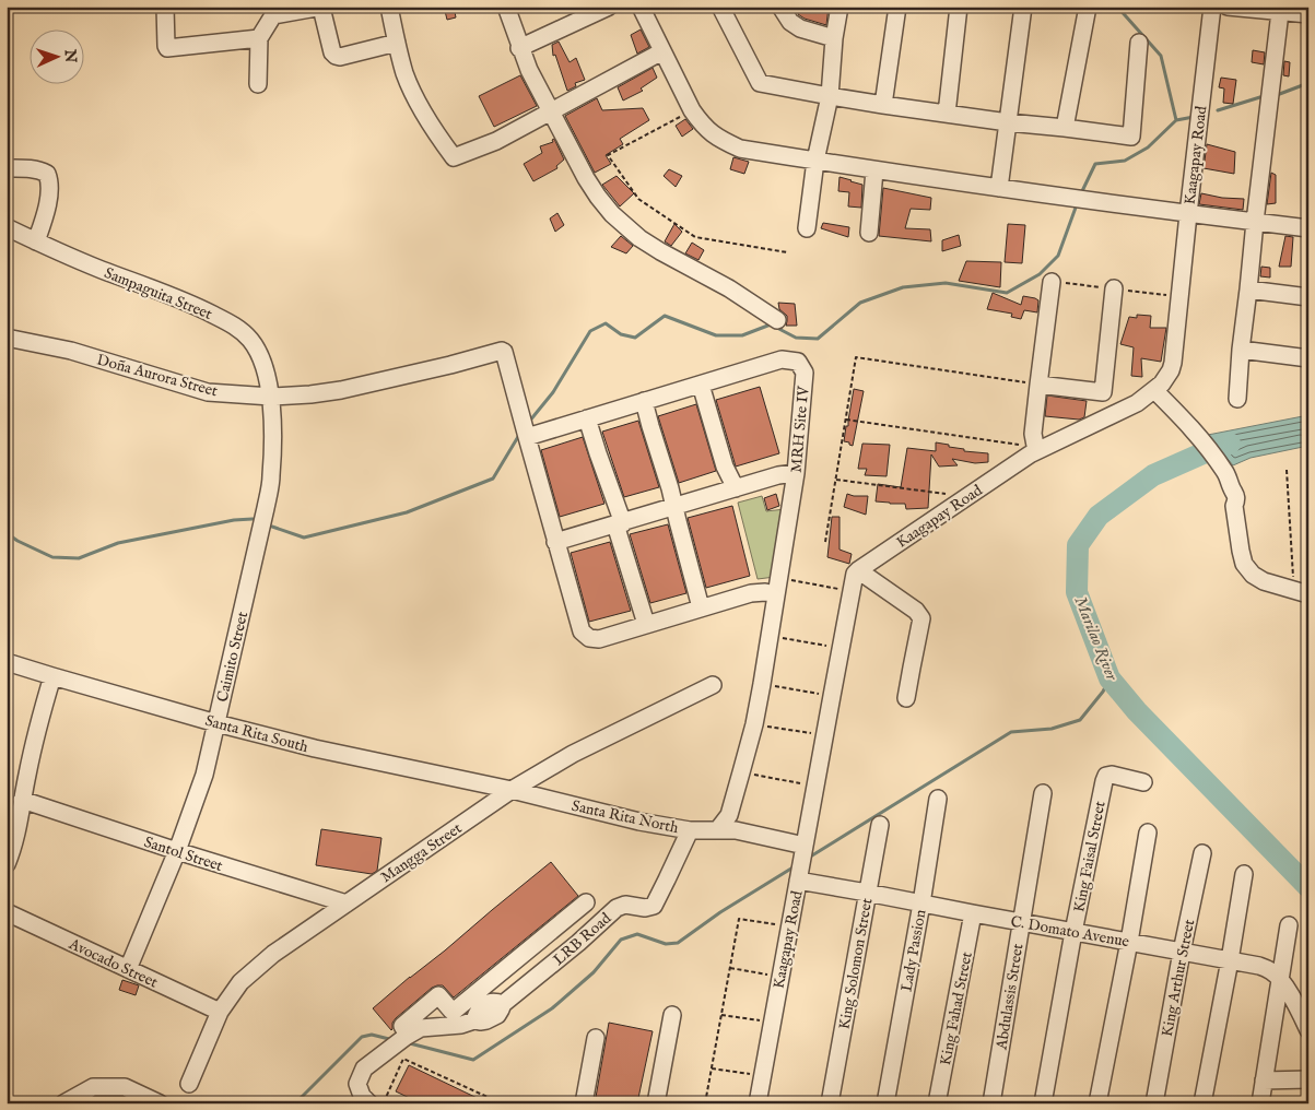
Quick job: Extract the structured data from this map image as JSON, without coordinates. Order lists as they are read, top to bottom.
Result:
{
  "streets": {
    "street": [
      "Kaagapay Road",
      "Sampaguita Street",
      "Doña Aurora Street",
      "MRH Site IV",
      "Caimito Street",
      "Santa Rita South",
      "Santa Rita North",
      "Mangga Street",
      "Santol Street",
      "King Faisal Street",
      "C. Domato Avenue",
      "LRB Road",
      "Lady Passion",
      "Avocado Street",
      "King Solomon Street",
      "King Arthur Street",
      "Abdulassis Street",
      "King Fahad Street"
    ]
  },
  "crossings": [
    ["Kaagapay Road", "Santa Rita North"],
    ["Kaagapay Road", "C. Domato Avenue"],
    ["Sampaguita Street", "Doña Aurora Street"],
    ["Sampaguita Street", "Caimito Street"],
    ["Doña Aurora Street", "MRH Site IV"],
    ["Doña Aurora Street", "Caimito Street"],
    ["MRH Site IV", "Santa Rita North"],
    ["Caimito Street", "Santa Rita South"],
    ["Caimito Street", "Santol Street"],
    ["Caimito Street", "Avocado Street"],
    ["Santa Rita South", "Santa Rita North"],
    ["Santa Rita South", "Mangga Street"],
    ["Santa Rita North", "Mangga Street"],
    ["Santa Rita North", "LRB Road"],
    ["Mangga Street", "Santol Street"],
    ["Mangga Street", "Avocado Street"],
    ["King Faisal Street", "C. Domato Avenue"],
    ["C. Domato Avenue", "Lady Passion"],
    ["C. Domato Avenue", "King Solomon Street"],
    ["C. Domato Avenue", "King Arthur Street"],
    ["C. Domato Avenue", "Abdulassis Street"],
    ["C. Domato Avenue", "King Fahad Street"]
  ],
  "water": ["Marilao River"],
  "north": "right"
}
